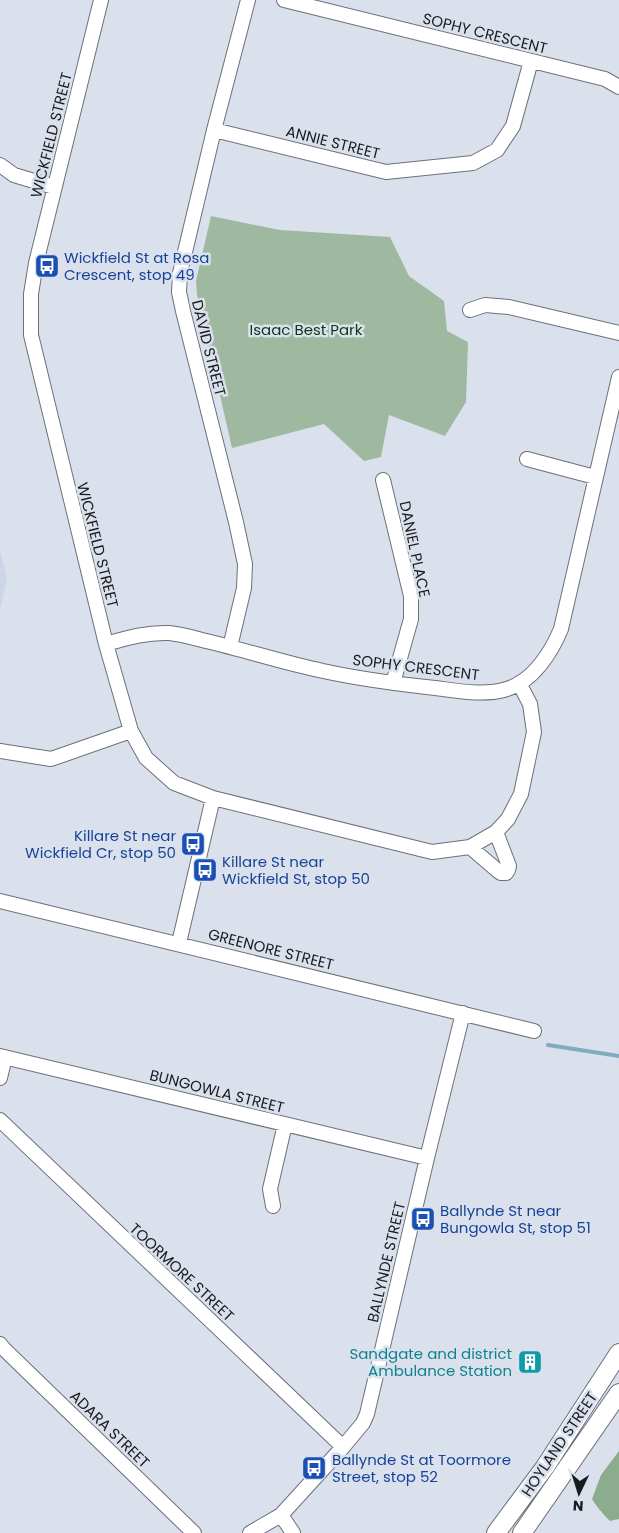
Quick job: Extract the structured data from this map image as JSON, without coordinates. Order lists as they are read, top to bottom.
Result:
{
  "streets": {
    "main road": ["HOYLAND STREET"],
    "street": [
      "SOPHY CRESCENT",
      "WICKFIELD STREET",
      "ANNIE STREET",
      "DAVID STREET",
      "DANIEL PLACE",
      "GREENORE STREET",
      "BUNGOWLA STREET",
      "BALLYNDE STREET",
      "TOORMORE STREET",
      "ADARA STREET"
    ]
  },
  "crossings": [
    ["SOPHY CRESCENT", "WICKFIELD STREET"],
    ["SOPHY CRESCENT", "ANNIE STREET"],
    ["SOPHY CRESCENT", "DAVID STREET"],
    ["SOPHY CRESCENT", "DANIEL PLACE"],
    ["ANNIE STREET", "DAVID STREET"],
    ["GREENORE STREET", "BALLYNDE STREET"],
    ["BUNGOWLA STREET", "BALLYNDE STREET"],
    ["BALLYNDE STREET", "TOORMORE STREET"]
  ],
  "parks": ["Isaac Best Park"],
  "places": {
    "bus stop": [
      "Wickfield St at Rosa Crescent, stop 49",
      "Killare St near Wickfield Cr, stop 50",
      "Killare St near Wickfield St, stop 50",
      "Ballynde St near Bungowla St, stop 51",
      "Ballynde St at Toormore Street, stop 52"
    ],
    "building": ["Sandgate and district Ambulance Station"]
  },
  "north": "bottom"
}
